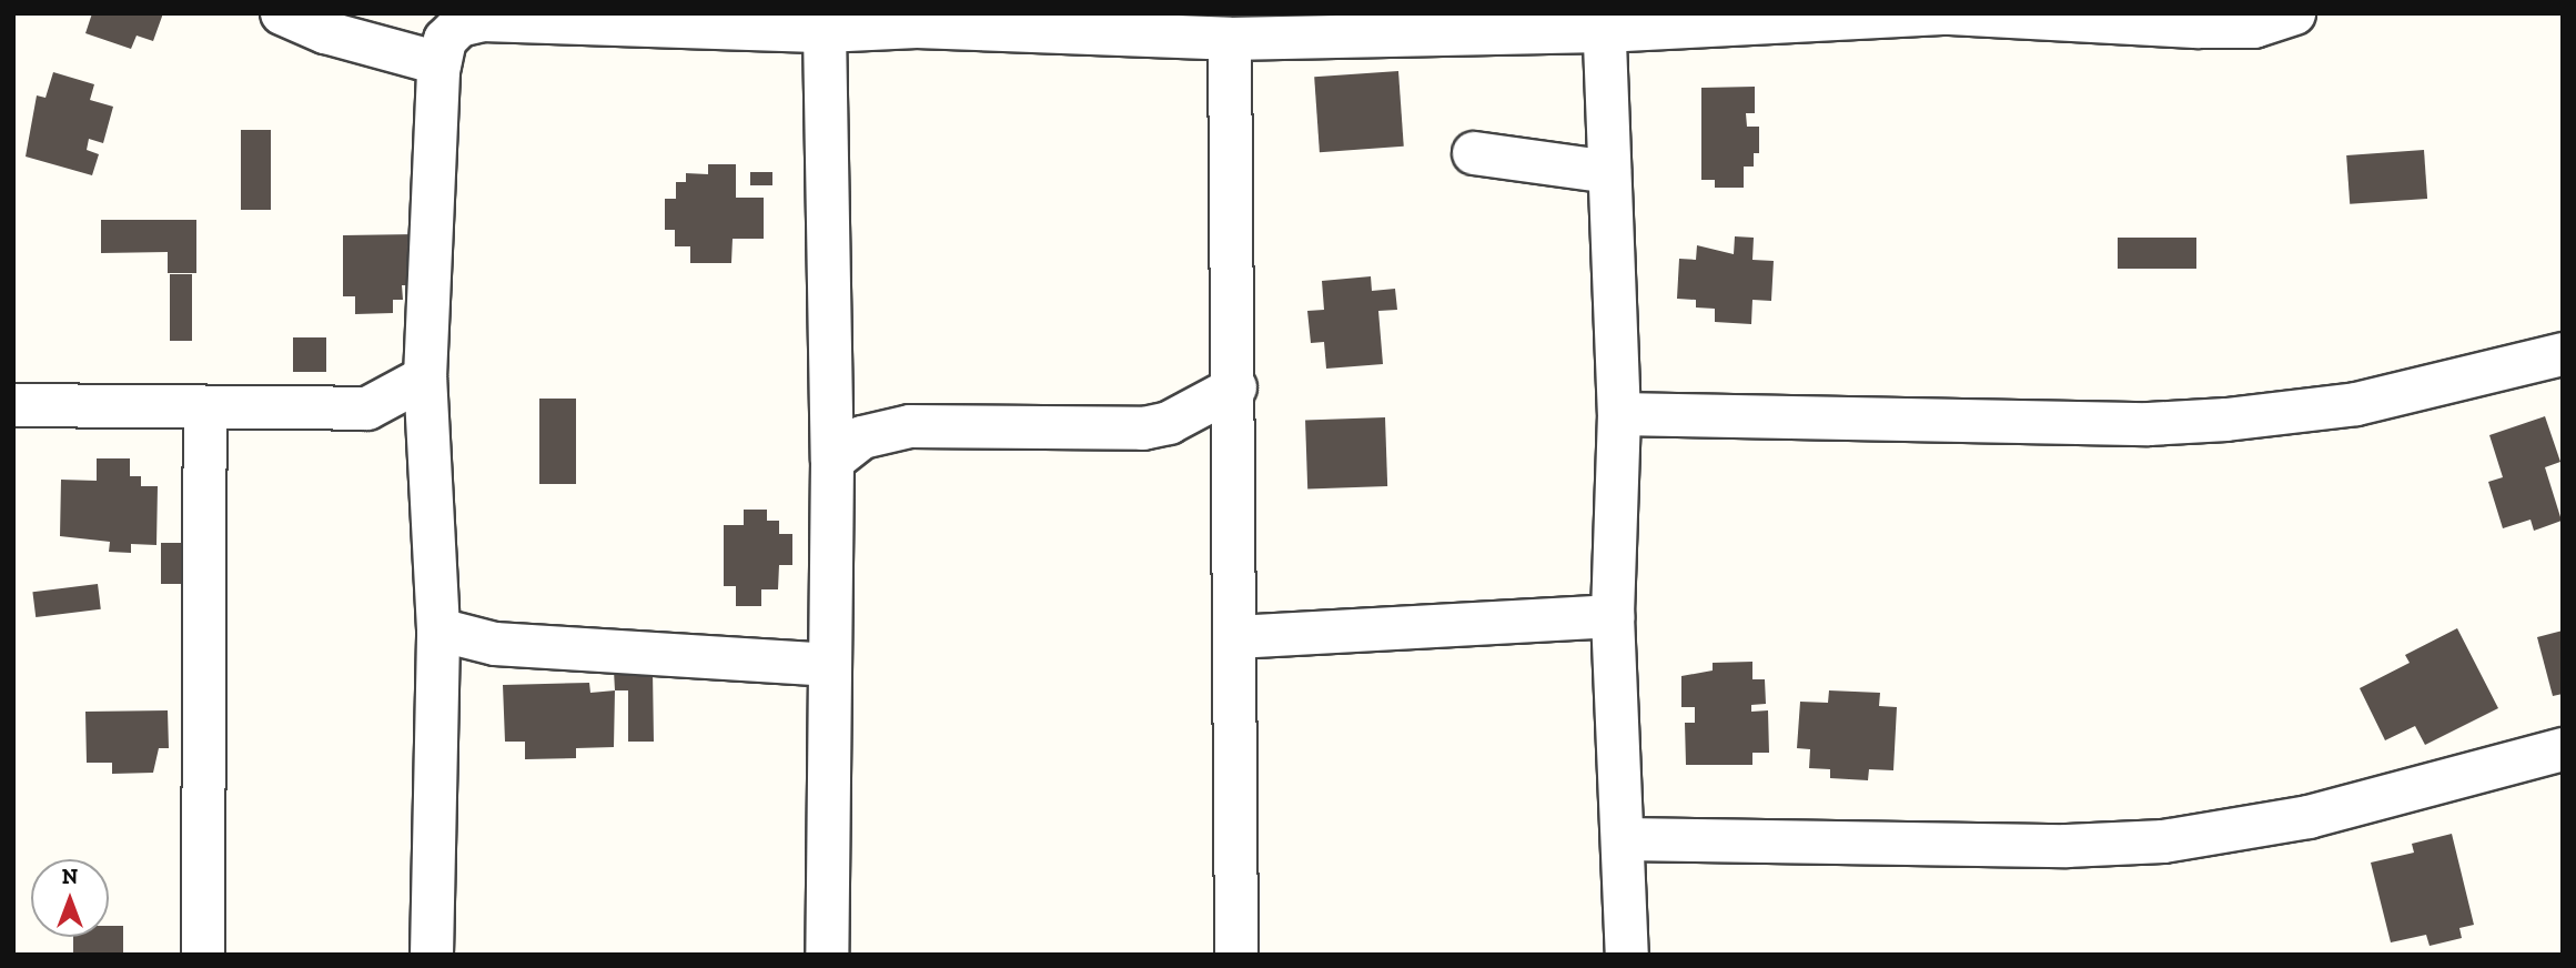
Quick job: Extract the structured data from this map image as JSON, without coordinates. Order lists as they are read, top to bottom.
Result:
{
  "north": "top"
}
